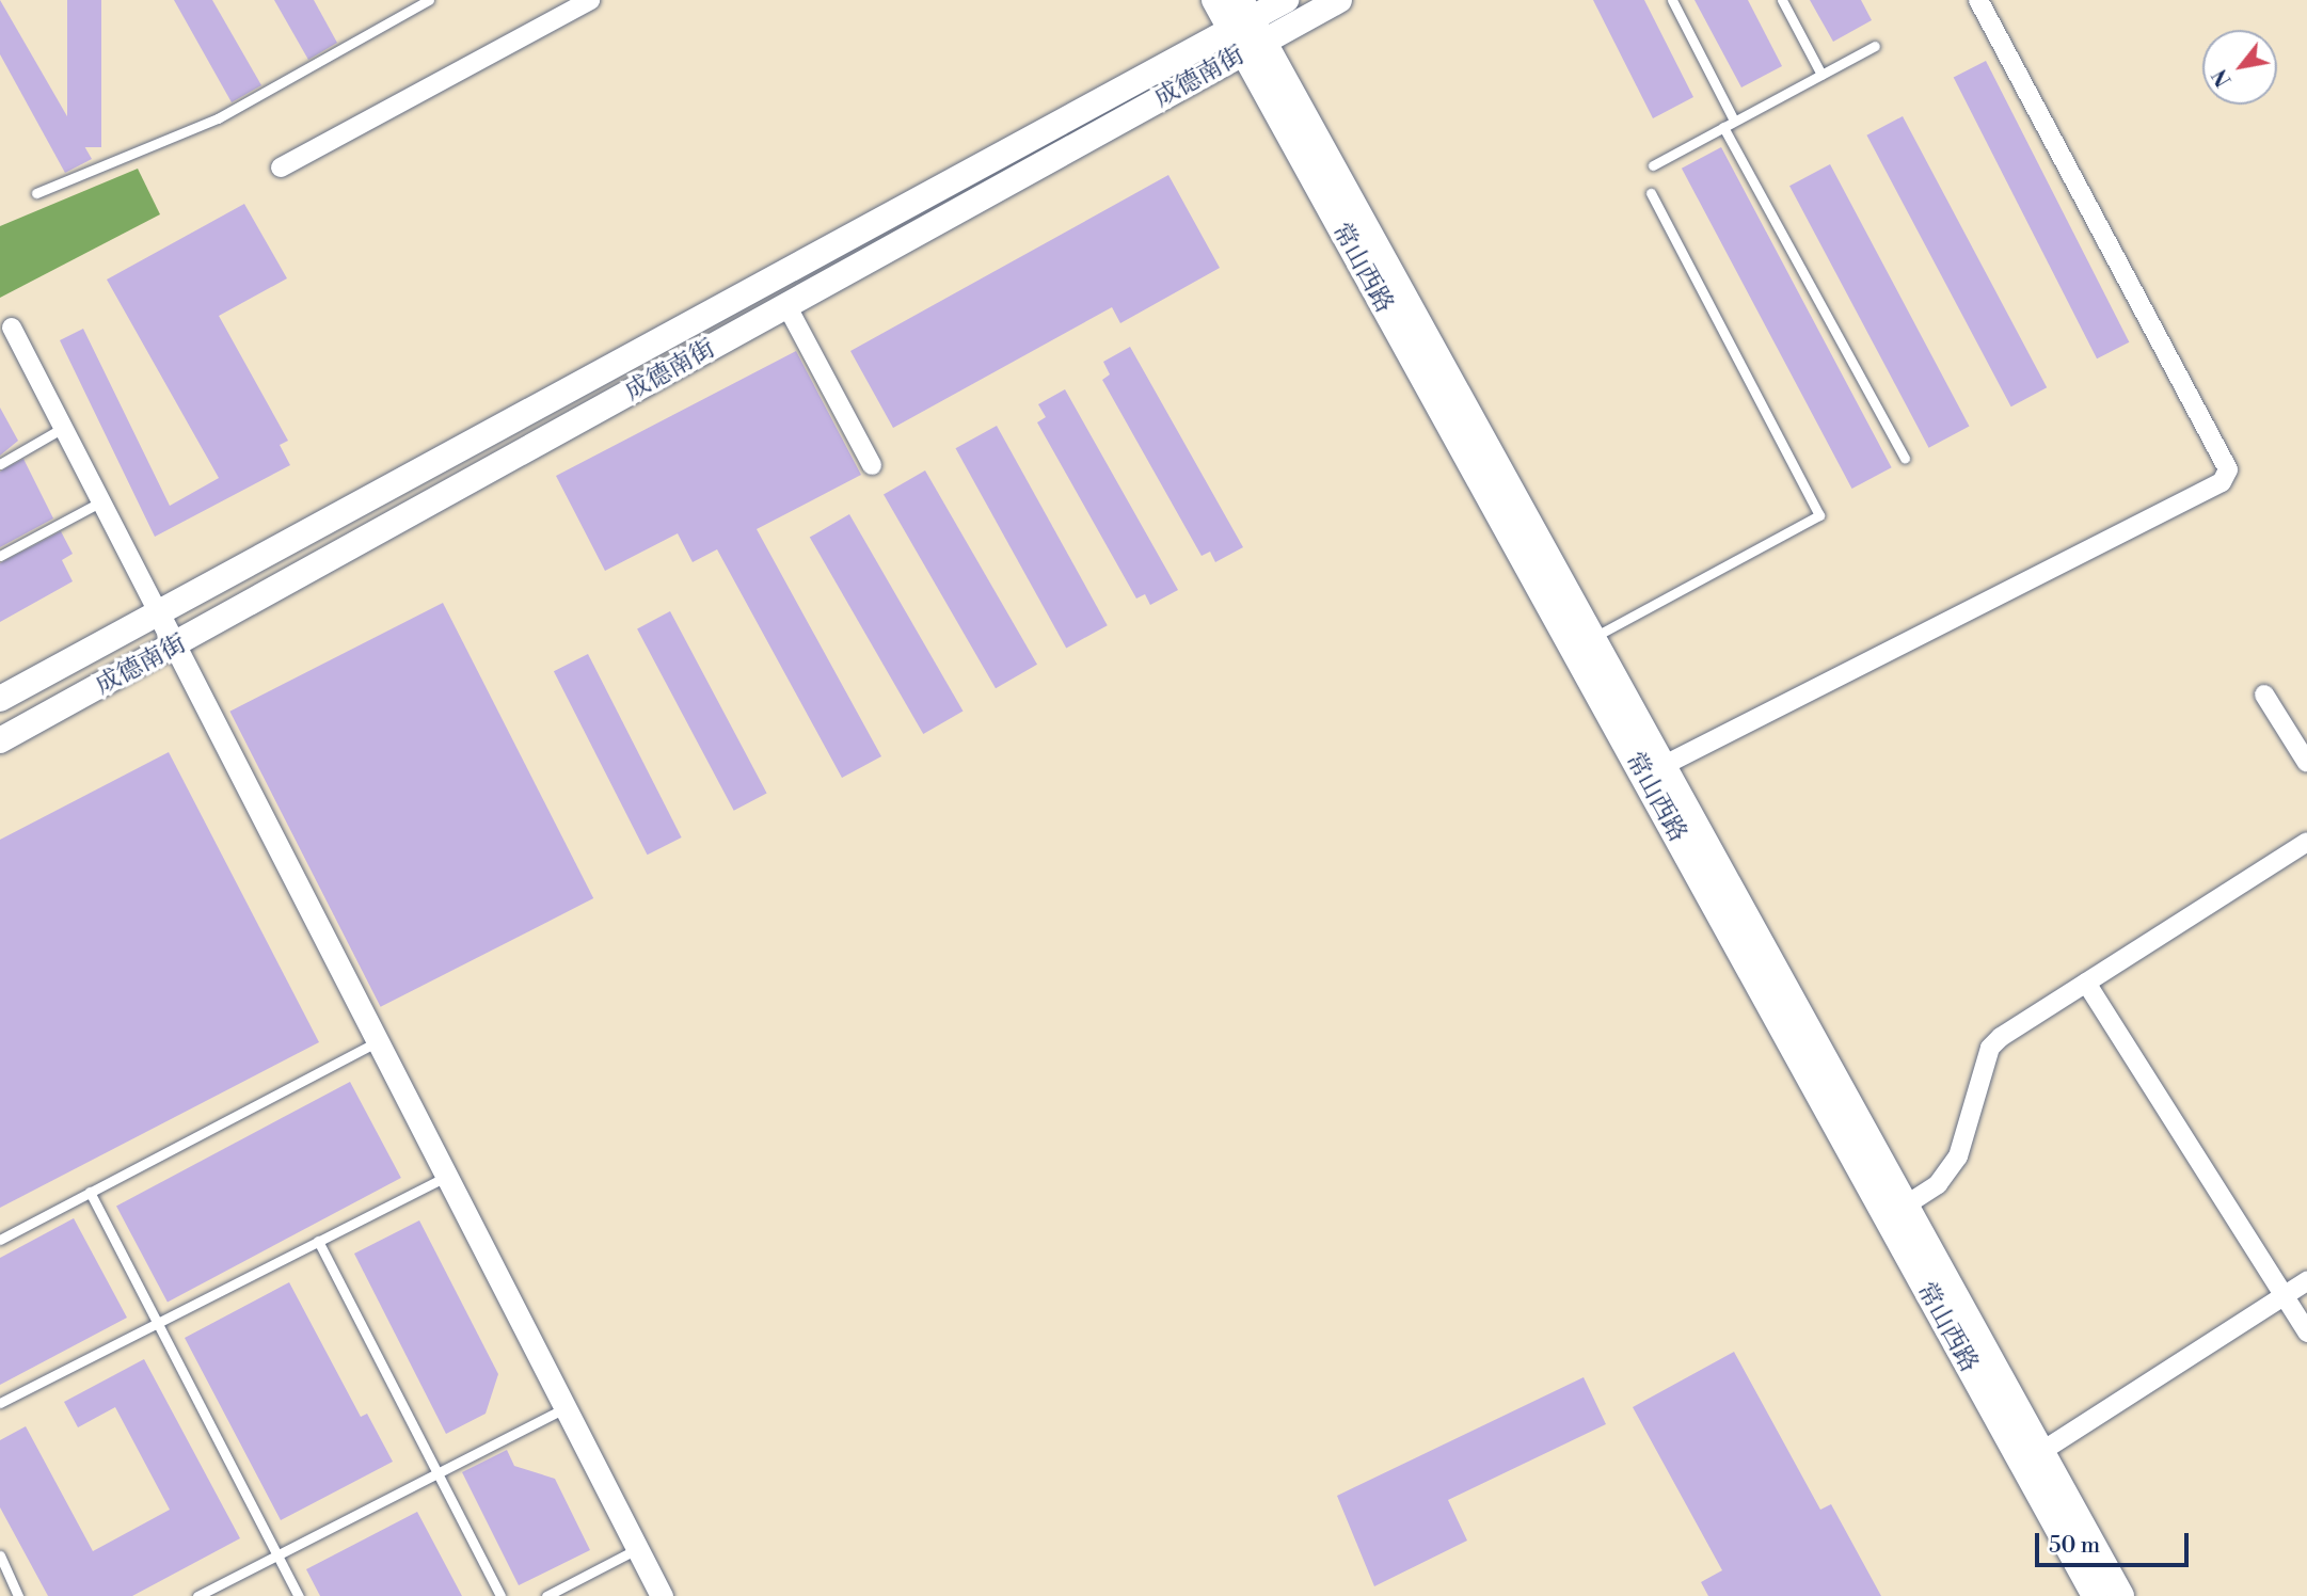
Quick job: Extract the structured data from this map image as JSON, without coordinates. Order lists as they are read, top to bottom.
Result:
{
  "streets": {
    "main road": ["成德南街", "常山西路"]
  },
  "crossings": [
    ["成德南街", "常山西路"]
  ],
  "scale_bar": "50 m",
  "north": "bottom left"
}
